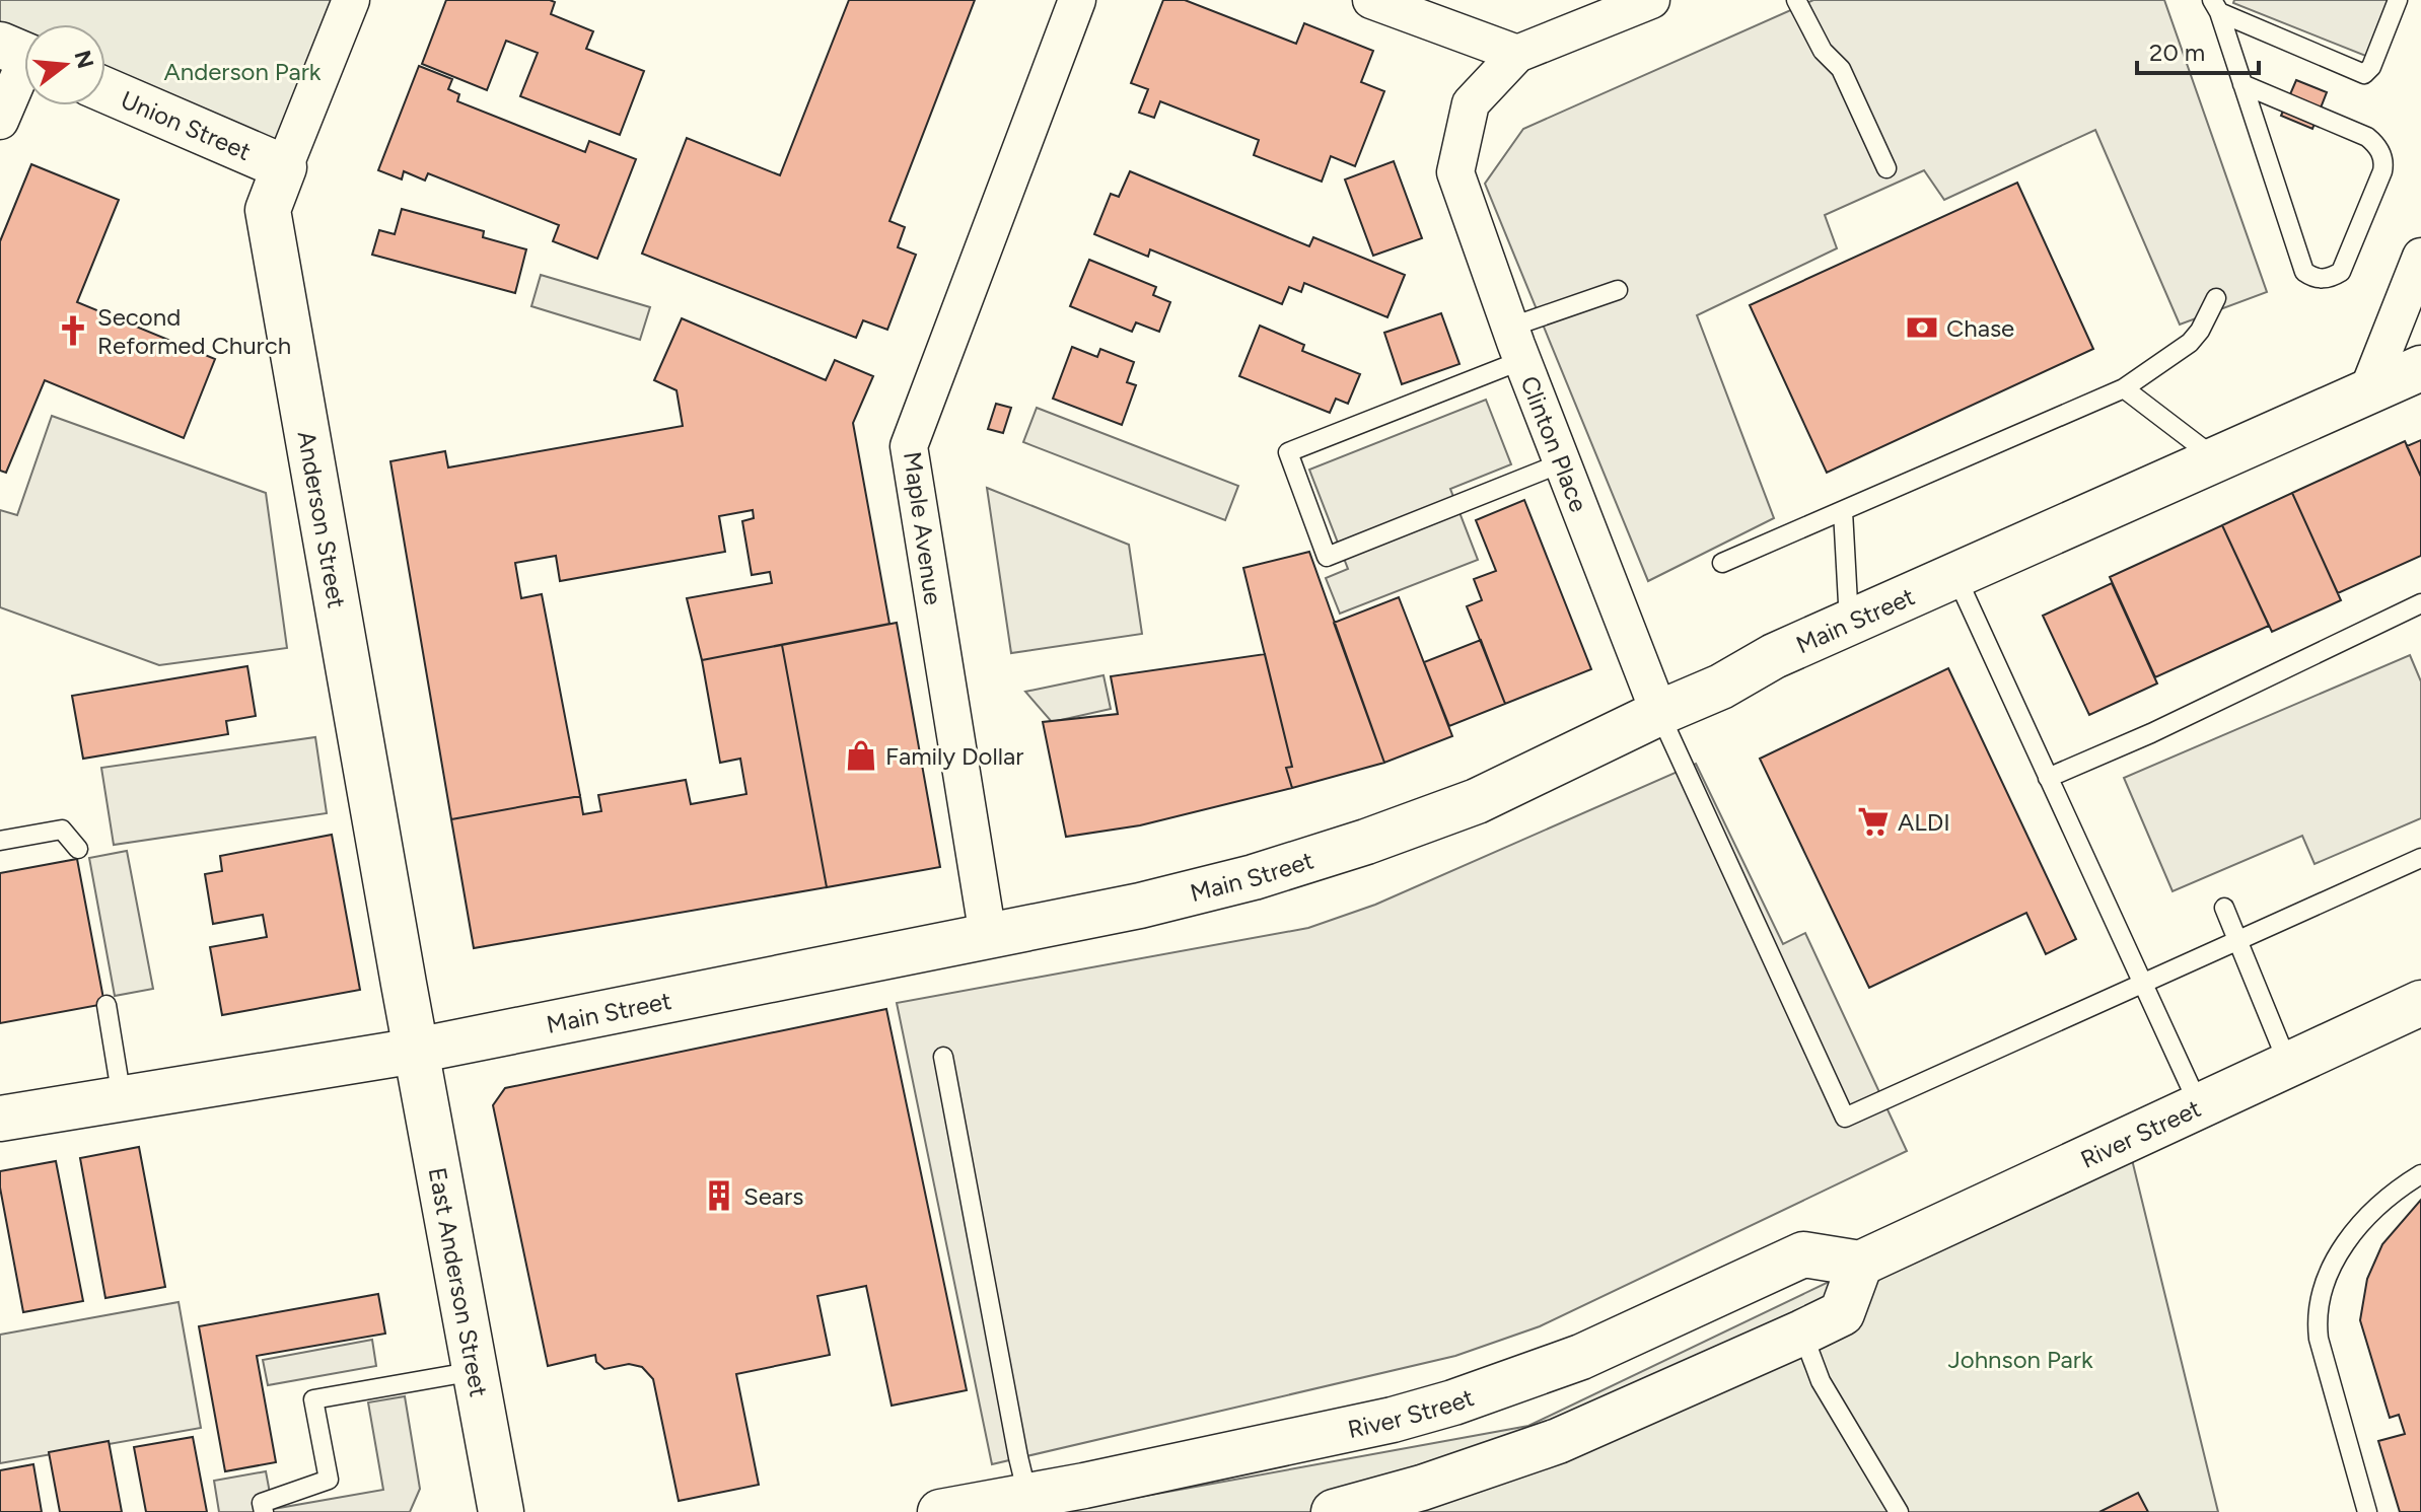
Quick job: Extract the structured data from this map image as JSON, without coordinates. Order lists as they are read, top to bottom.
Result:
{
  "streets": {
    "main road": [
      "Union Street",
      "Anderson Street",
      "Main Street",
      "River Street",
      "East Anderson Street"
    ],
    "street": ["Clinton Place", "Maple Avenue"]
  },
  "crossings": [
    ["Union Street", "Anderson Street"],
    ["Clinton Place", "Main Street"],
    ["Anderson Street", "Main Street"],
    ["Anderson Street", "East Anderson Street"],
    ["Maple Avenue", "Main Street"],
    ["Main Street", "East Anderson Street"]
  ],
  "parks": ["Anderson Park", "Johnson Park"],
  "places": {
    "bank": ["Chase"],
    "church": ["Second Reformed Church"],
    "shop": ["Family Dollar"],
    "supermarket": ["ALDI"],
    "building": ["Sears"]
  },
  "scale_bar": "20 m",
  "north": "right"
}
